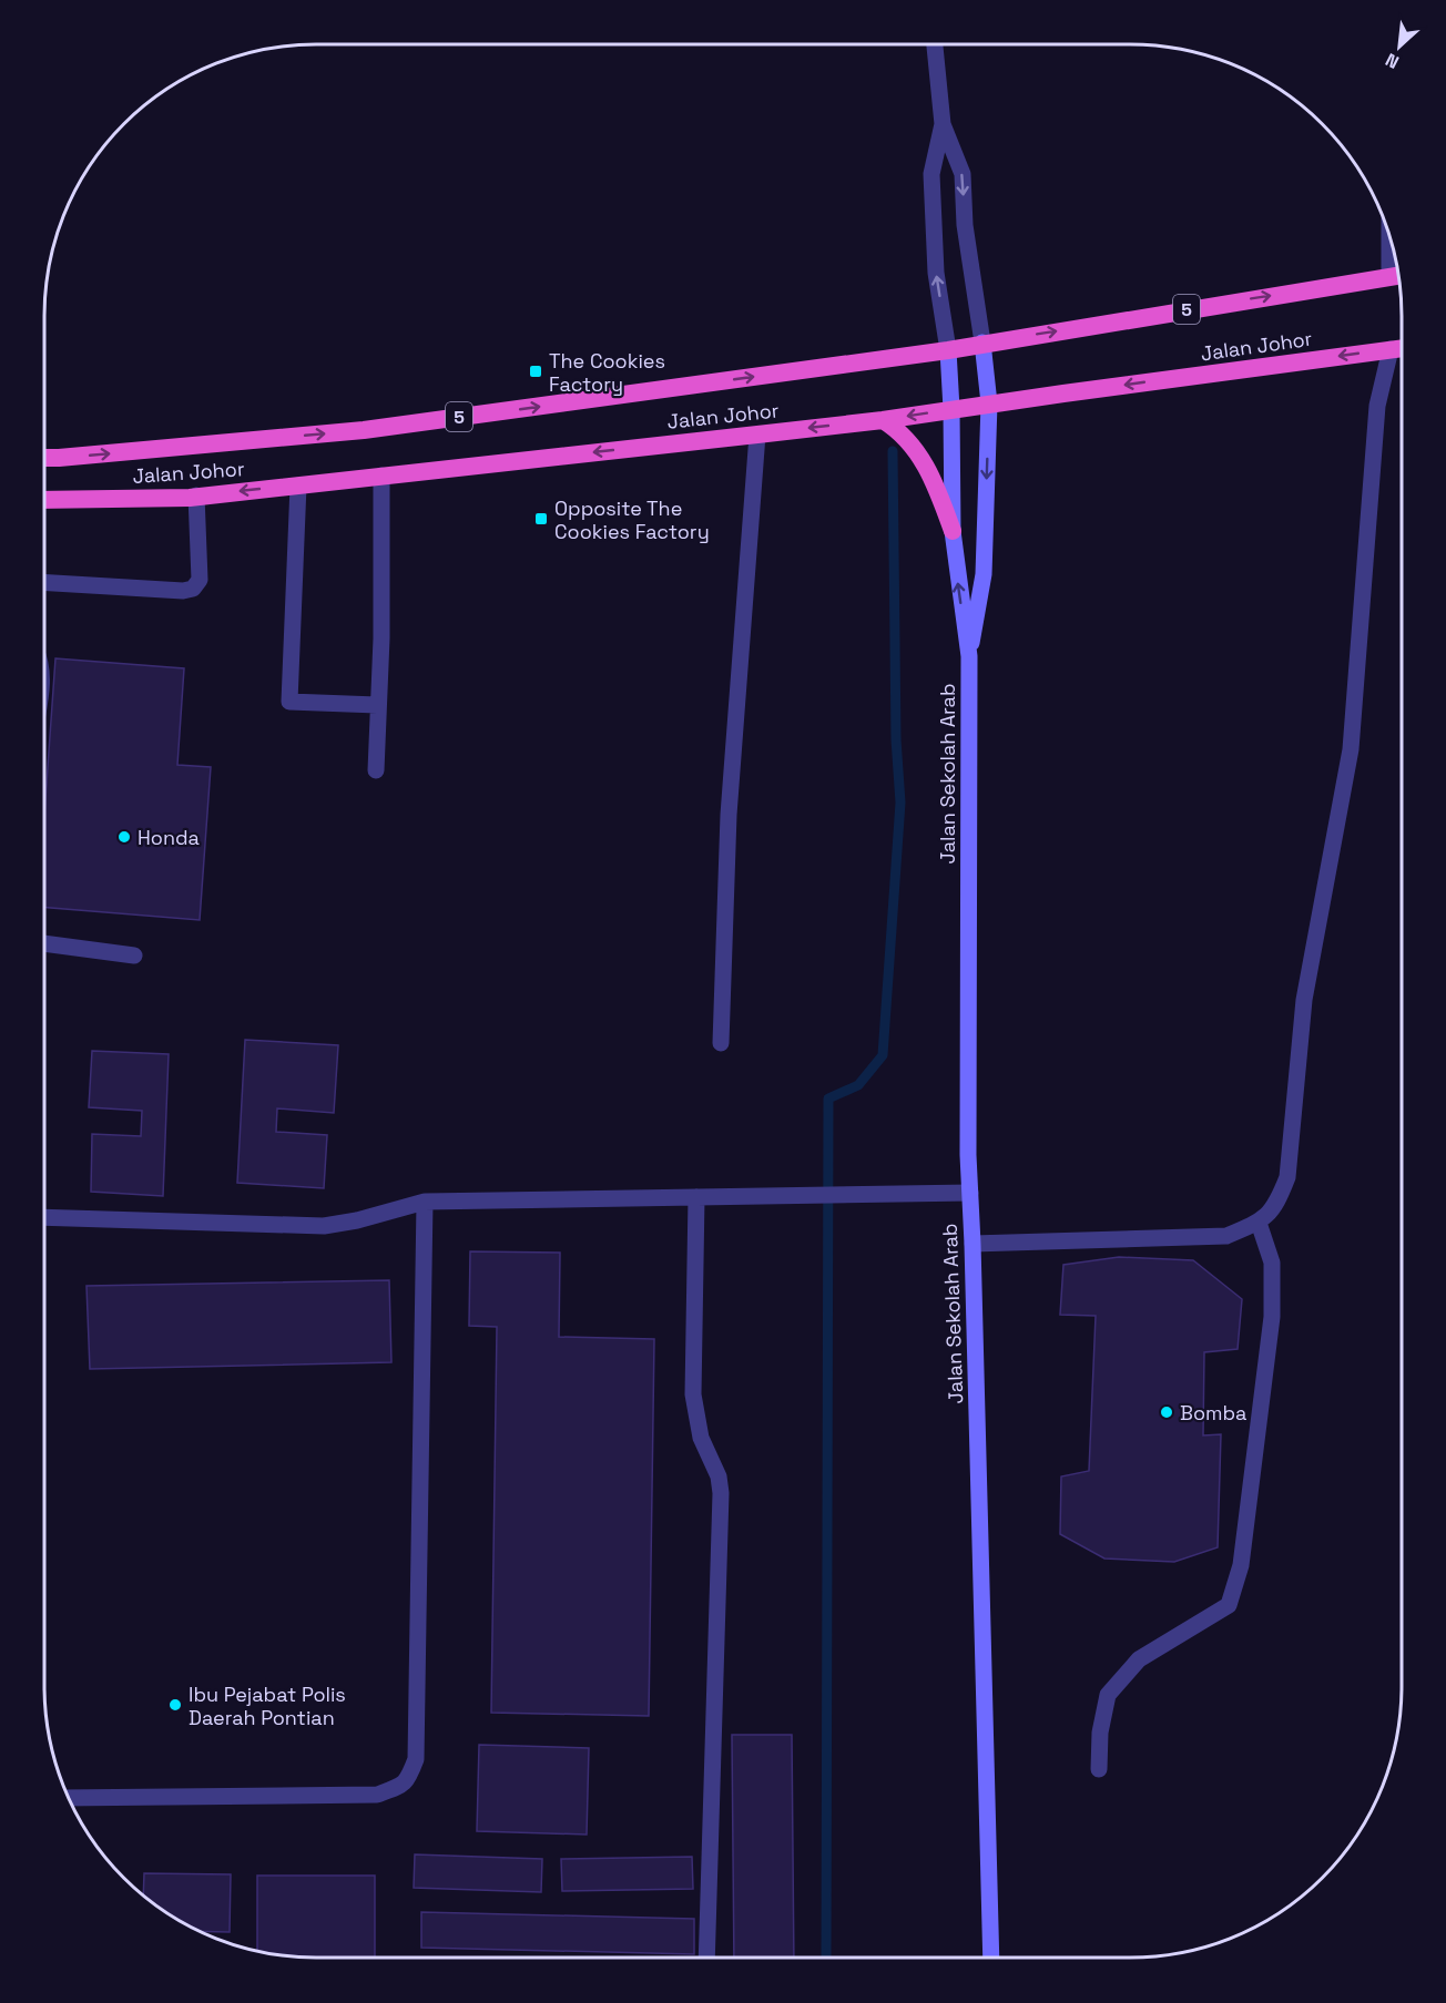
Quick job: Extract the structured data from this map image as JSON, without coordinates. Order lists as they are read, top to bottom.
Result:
{
  "streets": {
    "highway": ["5", "Jalan Johor"],
    "main road": ["Jalan Sekolah Arab"]
  },
  "crossings": [
    ["Jalan Johor", "Jalan Sekolah Arab"]
  ],
  "places": {
    "transit": ["The Cookies Factory", "Opposite The Cookies Factory"],
    "other": ["Honda", "Bomba", "Ibu Pejabat Polis Daerah Pontian"]
  },
  "north": "bottom left"
}
